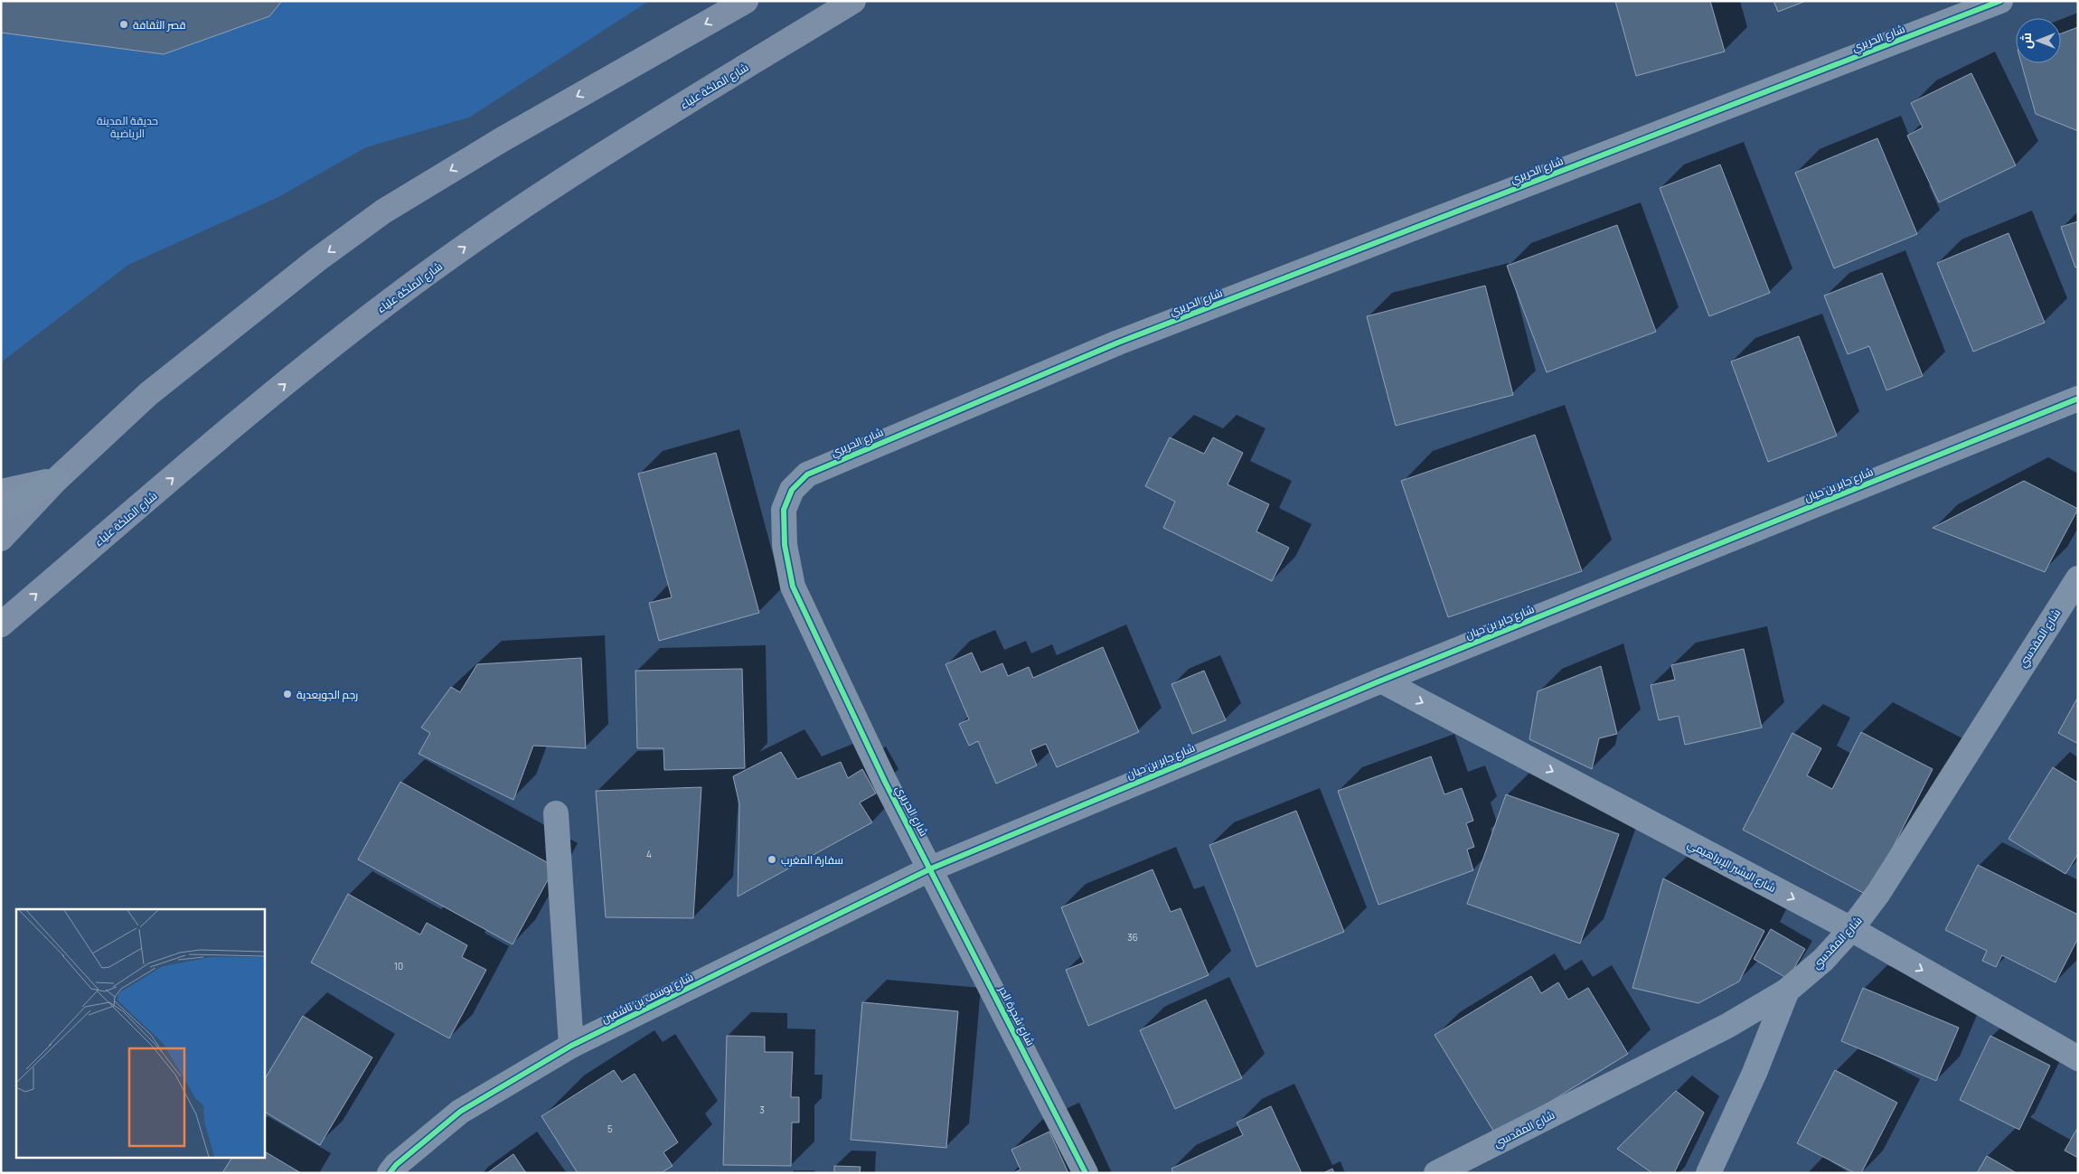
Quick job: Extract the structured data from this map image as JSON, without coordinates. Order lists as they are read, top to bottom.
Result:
{
  "streets": {
    "main road": ["شارع الملكة علياء"],
    "street": [
      "شارع الحريري",
      "شارع جابر بن حيان",
      "شارع المقدسي",
      "شارع البشير الإبراهيمي",
      "شارع يوسف بن تاشفين",
      "شارع شجرة الدر"
    ]
  },
  "crossings": [
    ["شارع الحريري", "شارع جابر بن حيان"],
    ["شارع الحريري", "شارع يوسف بن تاشفين"],
    ["شارع الحريري", "شارع شجرة الدر"],
    ["شارع جابر بن حيان", "شارع البشير الإبراهيمي"],
    ["شارع جابر بن حيان", "شارع يوسف بن تاشفين"],
    ["شارع جابر بن حيان", "شارع شجرة الدر"],
    ["شارع المقدسي", "شارع البشير الإبراهيمي"],
    ["شارع يوسف بن تاشفين", "شارع شجرة الدر"]
  ],
  "one_way": ["شارع البشير الإبراهيمي"],
  "parks": ["حديقة المدينة الرياضية"],
  "places": ["قصر الثقافة", "رجم الجويعدية", "سفارة المغرب"],
  "house_numbers": [
    "4",
    "36",
    "10",
    "3",
    "5"
  ],
  "north": "left"
}
